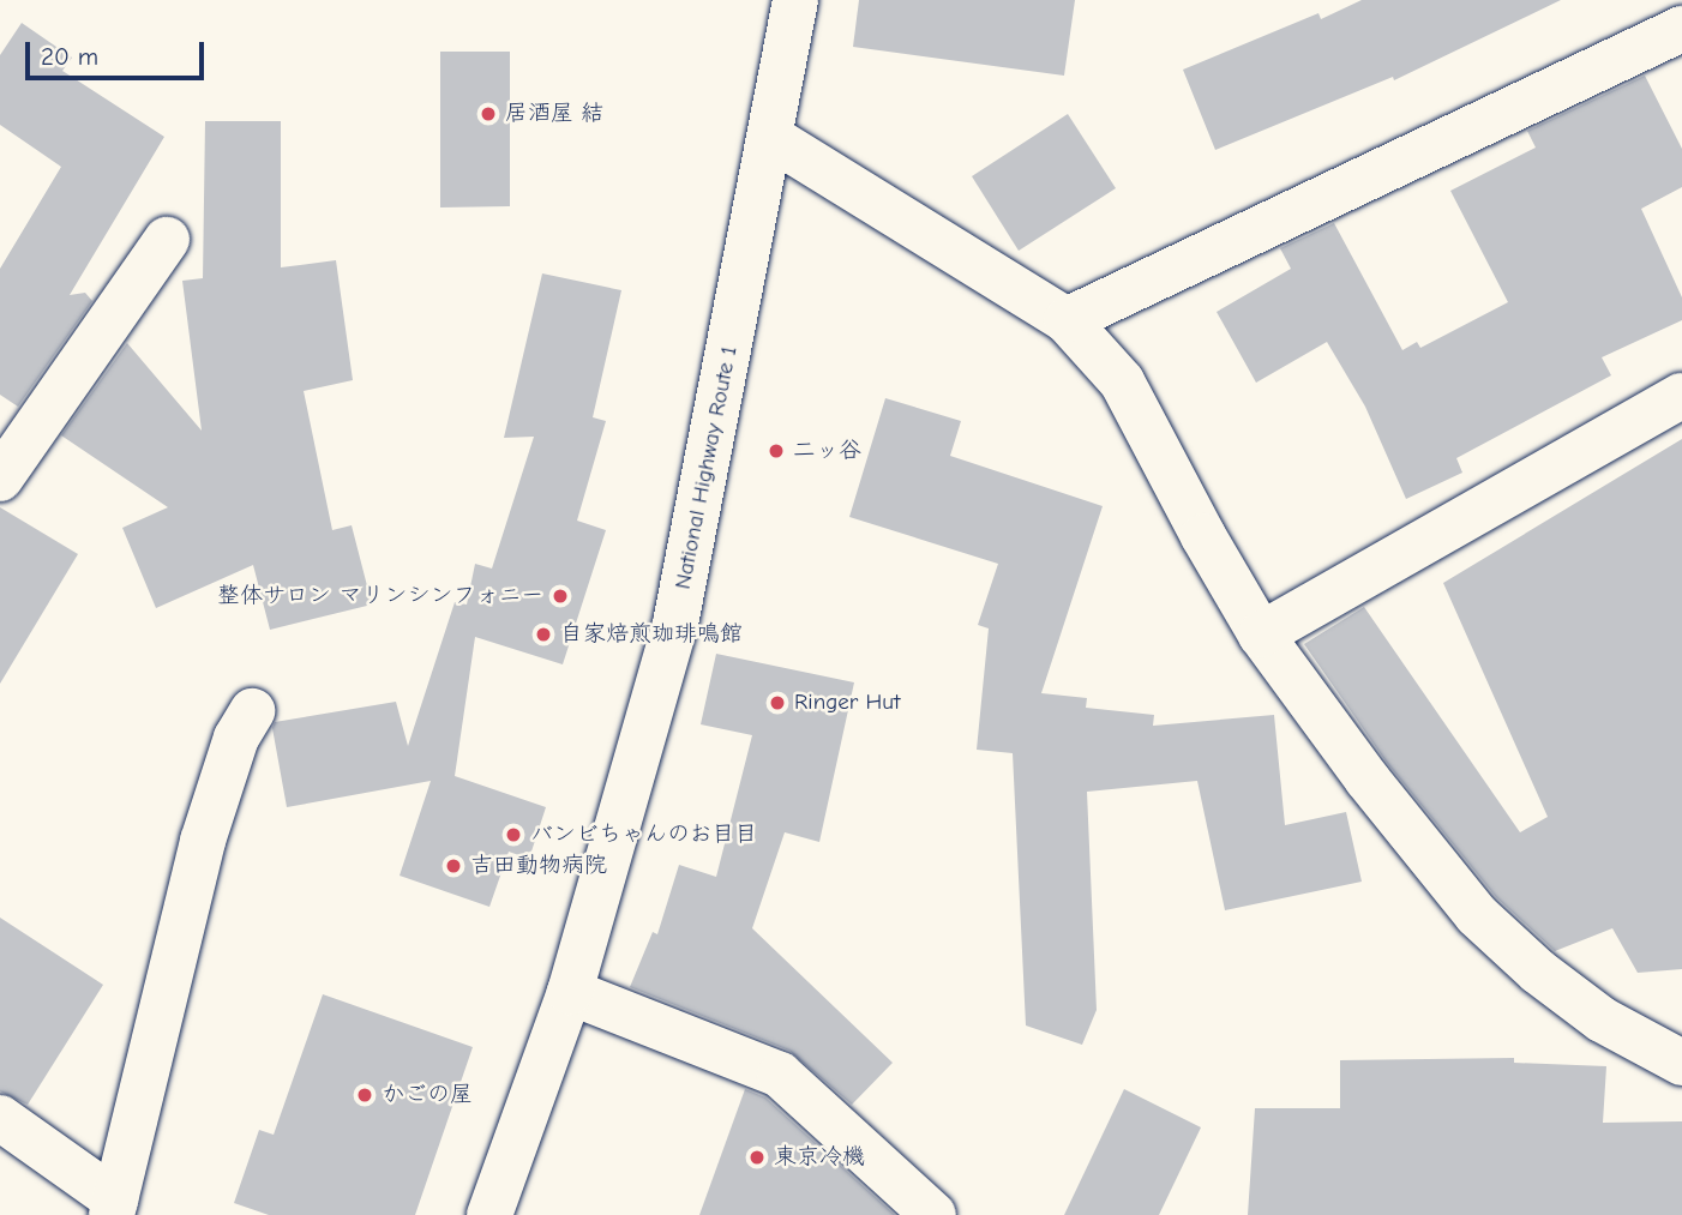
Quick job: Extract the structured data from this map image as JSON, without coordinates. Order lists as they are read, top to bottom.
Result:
{
  "streets": {
    "main road": ["National Highway Route 1"]
  },
  "places": [
    "居酒屋 結",
    "二ッ谷",
    "整体サロン マリンシンフォニー",
    "自家焙煎珈琲鳴館",
    "Ringer Hut",
    "バンビちゃんのお目目",
    "吉田動物病院",
    "かごの屋",
    "東京冷機"
  ],
  "scale_bar": "20 m"
}
